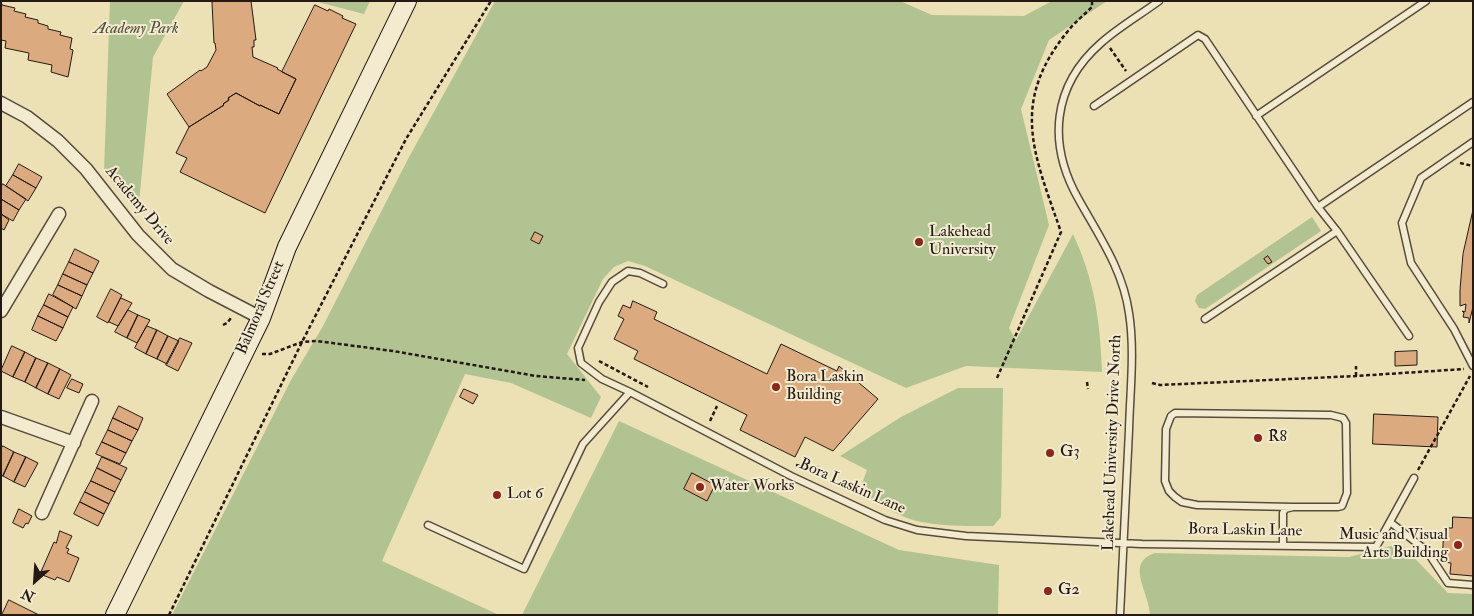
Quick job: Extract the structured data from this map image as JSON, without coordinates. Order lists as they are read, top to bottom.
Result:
{
  "streets": {
    "main road": ["Balmoral Street"],
    "street": ["Academy Drive"],
    "lane": ["Lakehead University Drive North", "Bora Laskin Lane"]
  },
  "crossings": [
    ["Academy Drive", "Balmoral Street"],
    ["Lakehead University Drive North", "Bora Laskin Lane"]
  ],
  "parks": ["Academy Park"],
  "places": [
    "Lakehead University",
    "Bora Laskin Building",
    "R8",
    "G3",
    "Water Works",
    "Lot 6",
    "Music and Visual Arts Building",
    "G2"
  ],
  "north": "bottom left"
}
